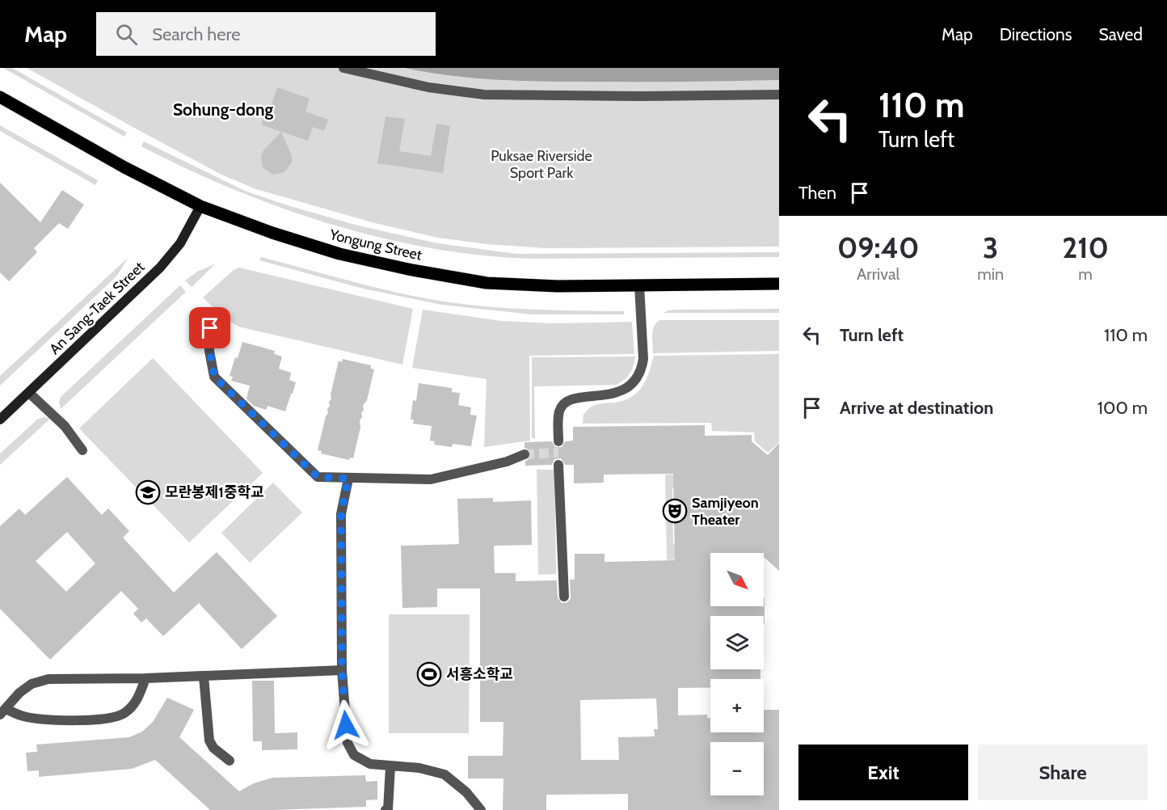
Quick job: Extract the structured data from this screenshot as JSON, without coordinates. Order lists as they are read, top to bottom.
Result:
{
  "streets": {
    "main road": ["Yongung Street", "An Sang-Taek Street"]
  },
  "crossings": [
    ["Yongung Street", "An Sang-Taek Street"]
  ],
  "districts": ["Sohung-dong"],
  "parks": ["Puksae Riverside Sport Park"],
  "places": {
    "school or university": ["모란봉제1중학교"],
    "theatre": ["Samjiyeon Theater"],
    "sports": ["서흥소학교"]
  },
  "north": "bottom right",
  "page": {
    "header": "Map",
    "search": "Search here",
    "nav": ["Map", "Directions", "Saved"],
    "turn": ["110 m", "Turn left"],
    "then": "Then",
    "eta": [
      "09:40",
      "Arrival",
      "3",
      "min",
      "210",
      "m"
    ],
    "list": [
      {
        "name": "Turn left",
        "value": "110 m"
      },
      {
        "name": "Arrive at destination",
        "value": "100 m"
      }
    ],
    "map_buttons": ["+", "−"],
    "buttons": ["Exit", "Share"]
  }
}
